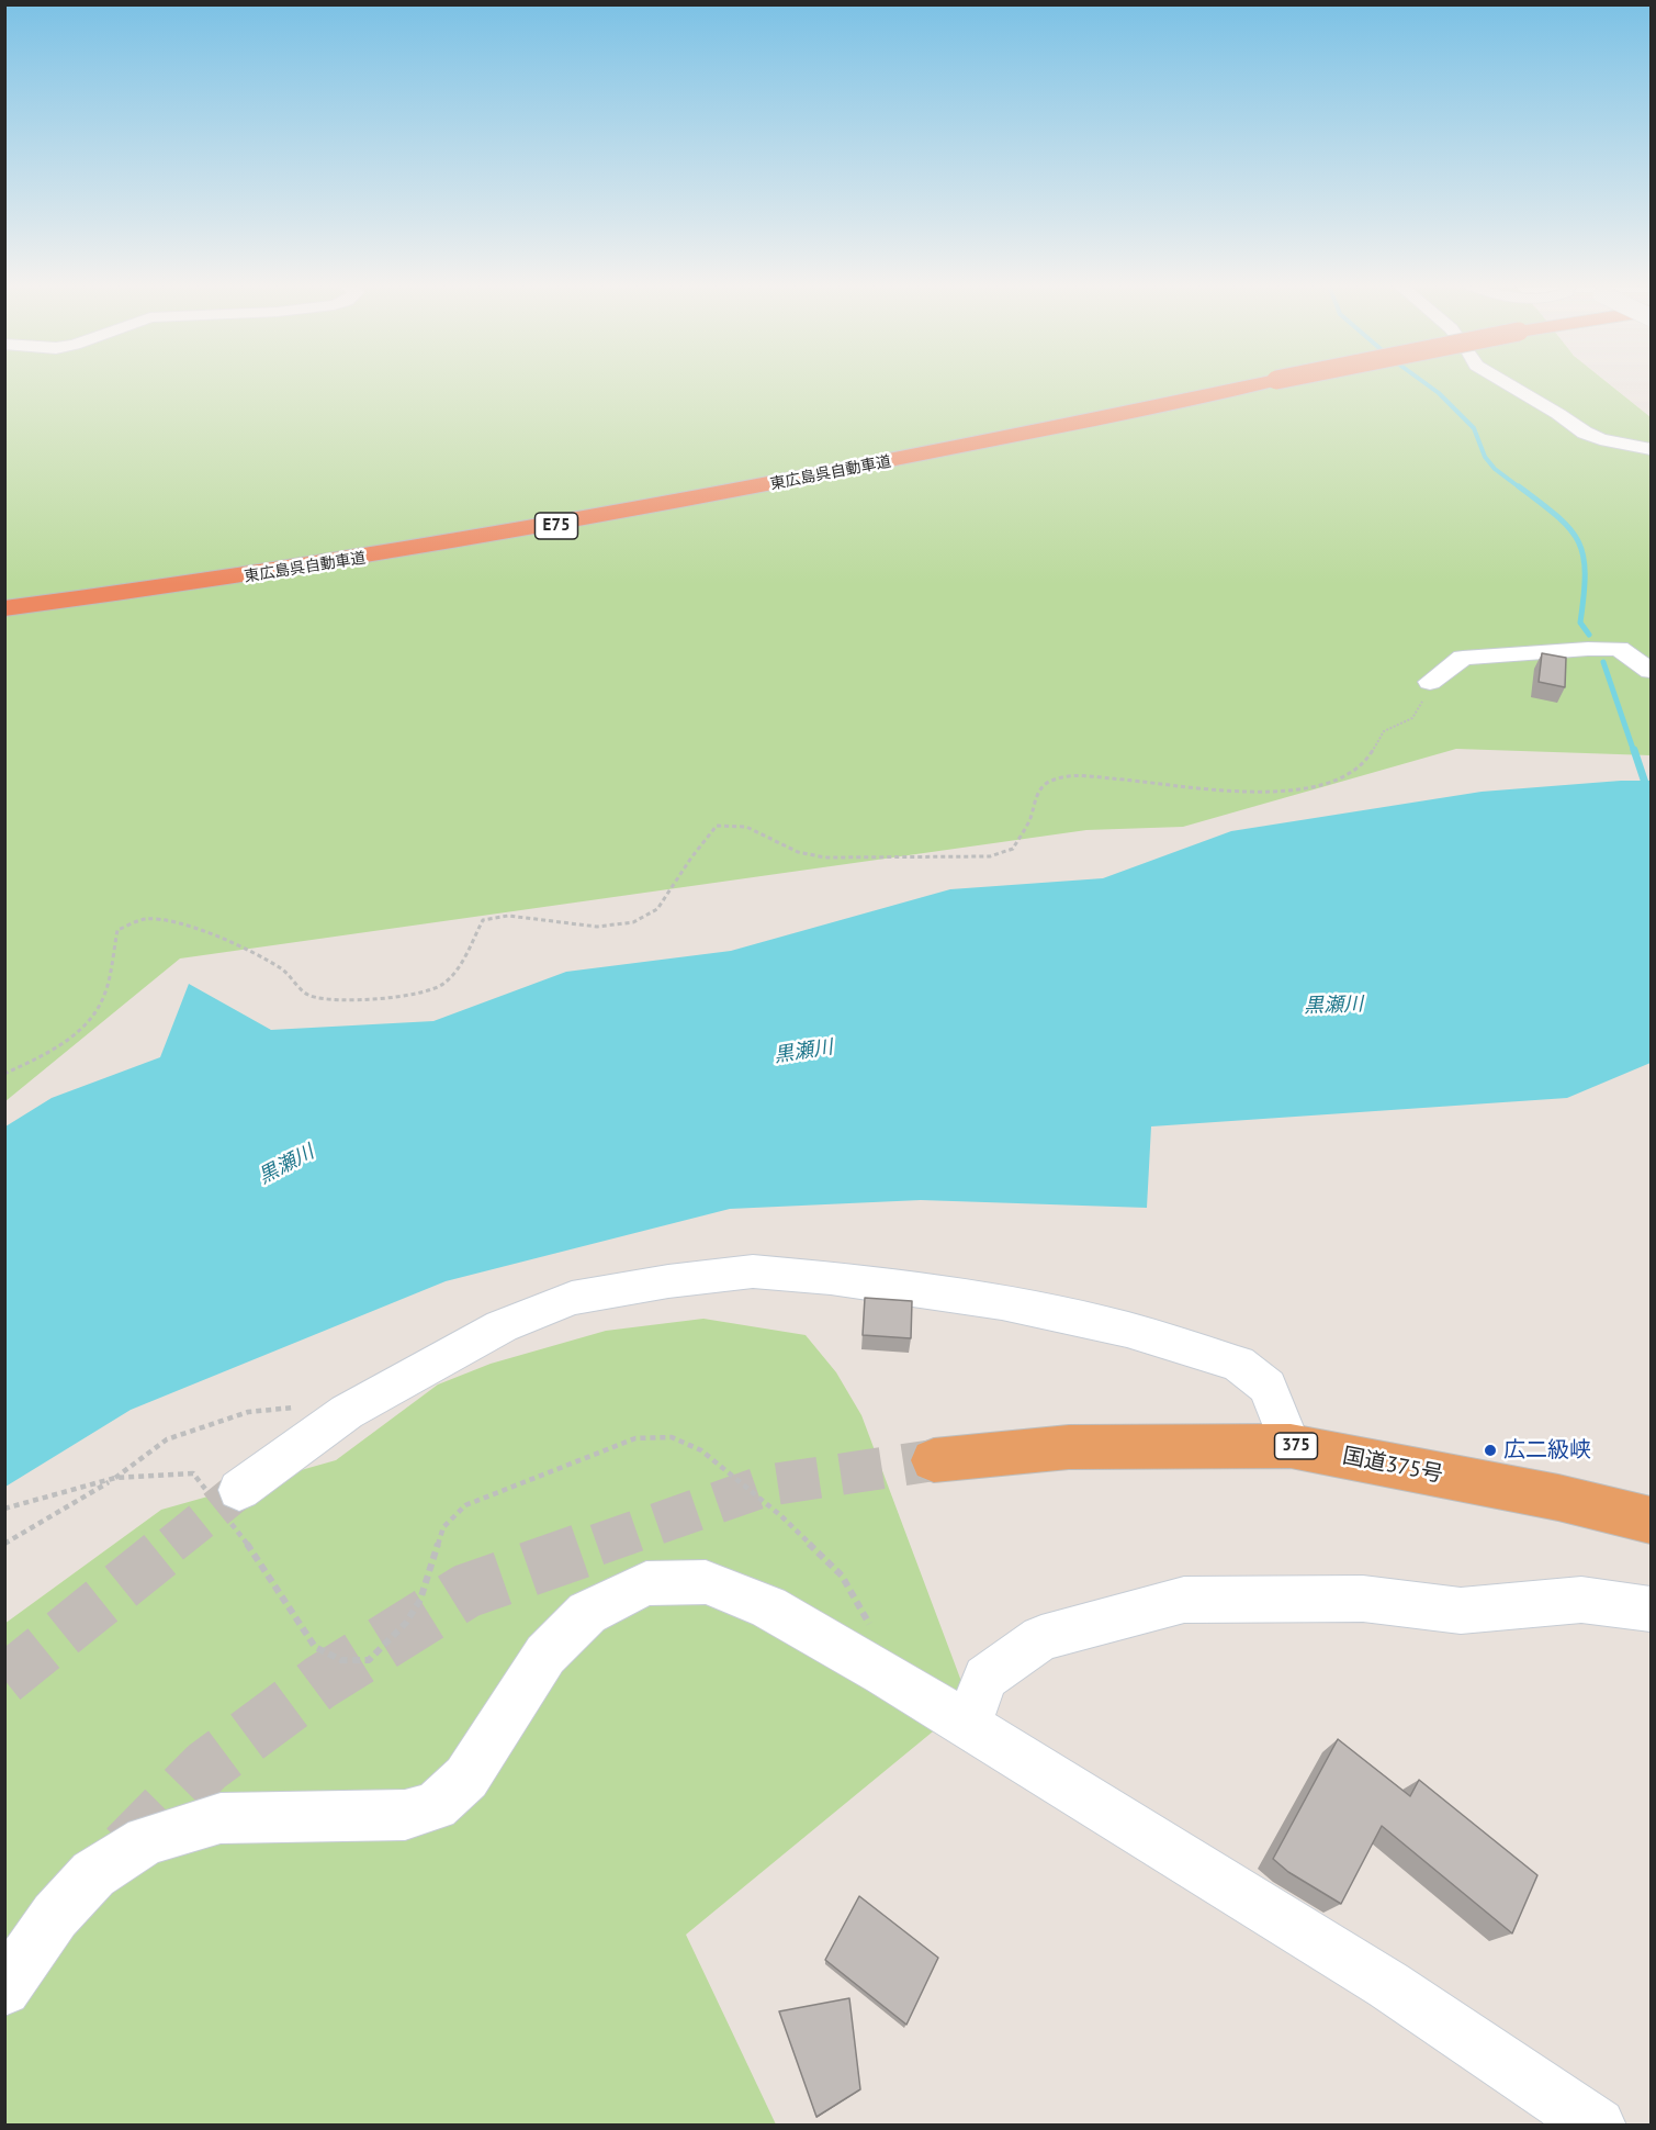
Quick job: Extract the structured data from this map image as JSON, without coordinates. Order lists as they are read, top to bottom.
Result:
{
  "streets": {
    "highway": [
      "東広島呉自動車道",
      "E75",
      "375",
      "国道375号"
    ]
  },
  "water": ["黒瀬川"],
  "places": ["広二級峡"]
}
